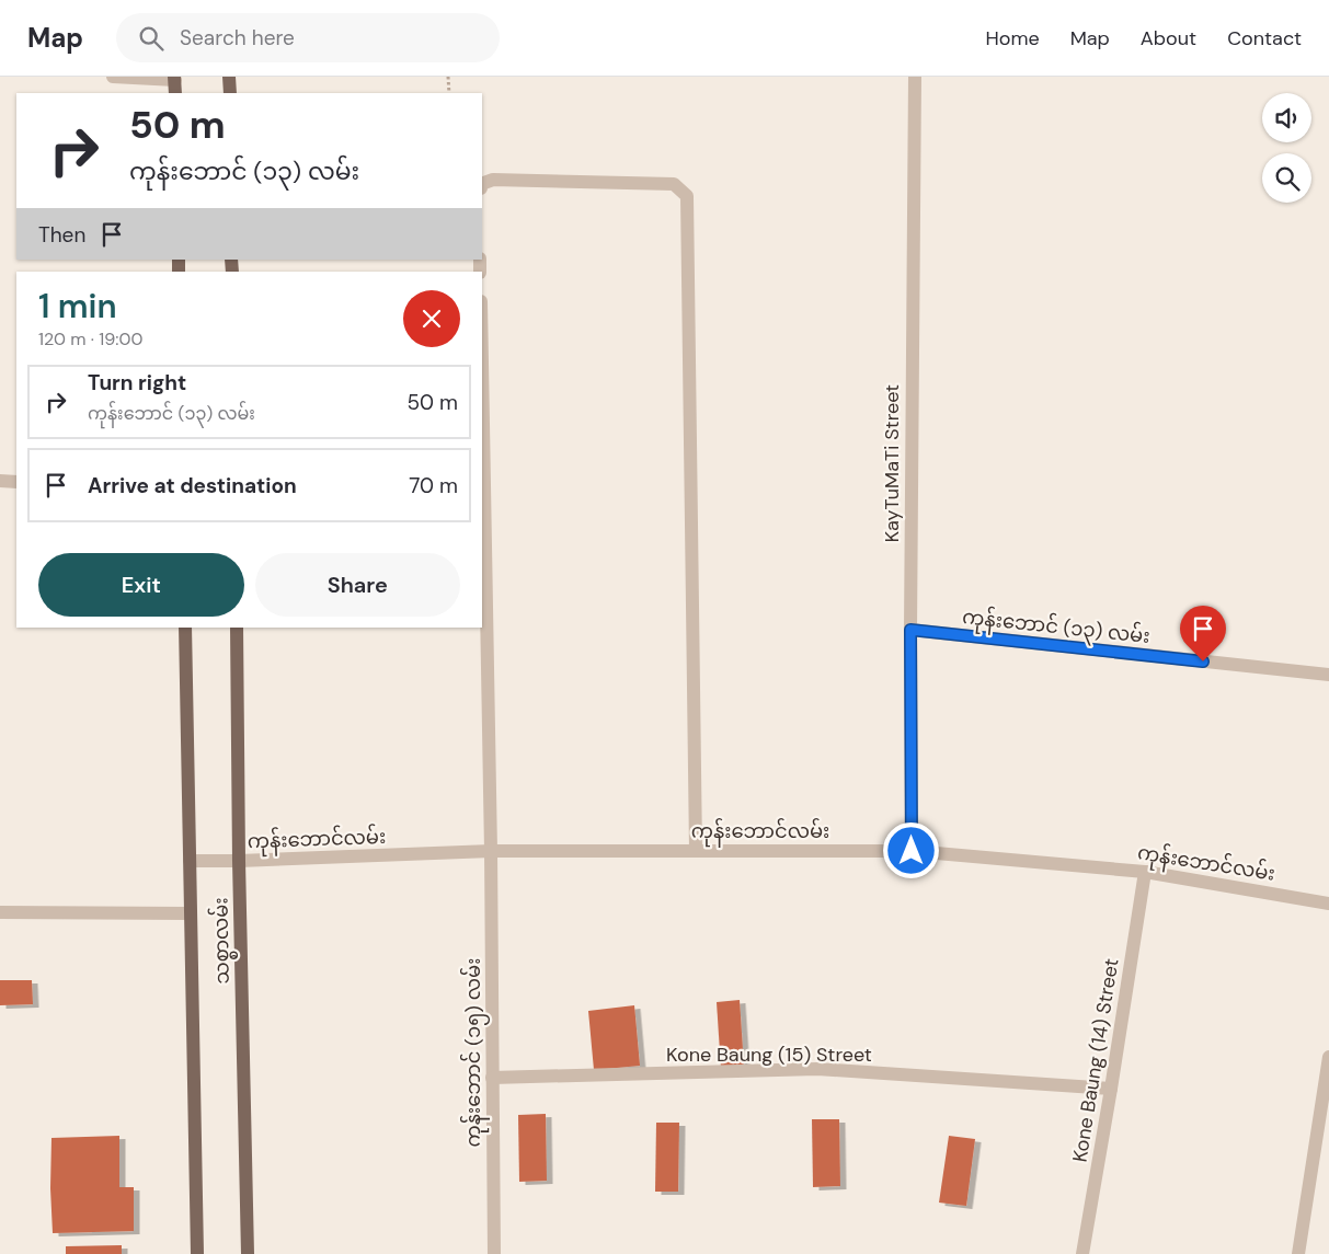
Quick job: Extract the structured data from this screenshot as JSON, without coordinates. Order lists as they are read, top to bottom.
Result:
{
  "streets": {
    "main road": ["သစ္စာလမ်း"],
    "street": [
      "KayTuMaTi Street",
      "ကုန်းဘောင် (၁၃) လမ်း",
      "ကုန်းဘောင်လမ်း",
      "ကုန်းဘောင် (၁၅) လမ်း",
      "Kone Baung (15) Street",
      "Kone Baung (14) Street"
    ]
  },
  "crossings": [
    ["KayTuMaTi Street", "ကုန်းဘောင် (၁၃) လမ်း"],
    ["KayTuMaTi Street", "ကုန်းဘောင်လမ်း"],
    ["ကုန်းဘောင်လမ်း", "သစ္စာလမ်း"],
    ["ကုန်းဘောင်လမ်း", "ကုန်းဘောင် (၁၅) လမ်း"],
    ["ကုန်းဘောင်လမ်း", "Kone Baung (14) Street"],
    ["ကုန်းဘောင် (၁၅) လမ်း", "Kone Baung (15) Street"],
    ["Kone Baung (15) Street", "Kone Baung (14) Street"]
  ],
  "page": {
    "header": "Map",
    "search": "Search here",
    "nav": [
      "Home",
      "Map",
      "About",
      "Contact"
    ],
    "turn": ["50 m", "ကုန်းဘောင် (၁၃) လမ်း"],
    "then": "Then",
    "heading": ["1 min", "120 m · 19:00"],
    "list": [
      {
        "name": "Turn right",
        "note": "ကုန်းဘောင် (၁၃) လမ်း",
        "value": "50 m"
      },
      {
        "name": "Arrive at destination",
        "value": "70 m"
      }
    ],
    "buttons": ["Exit", "Share"]
  }
}
